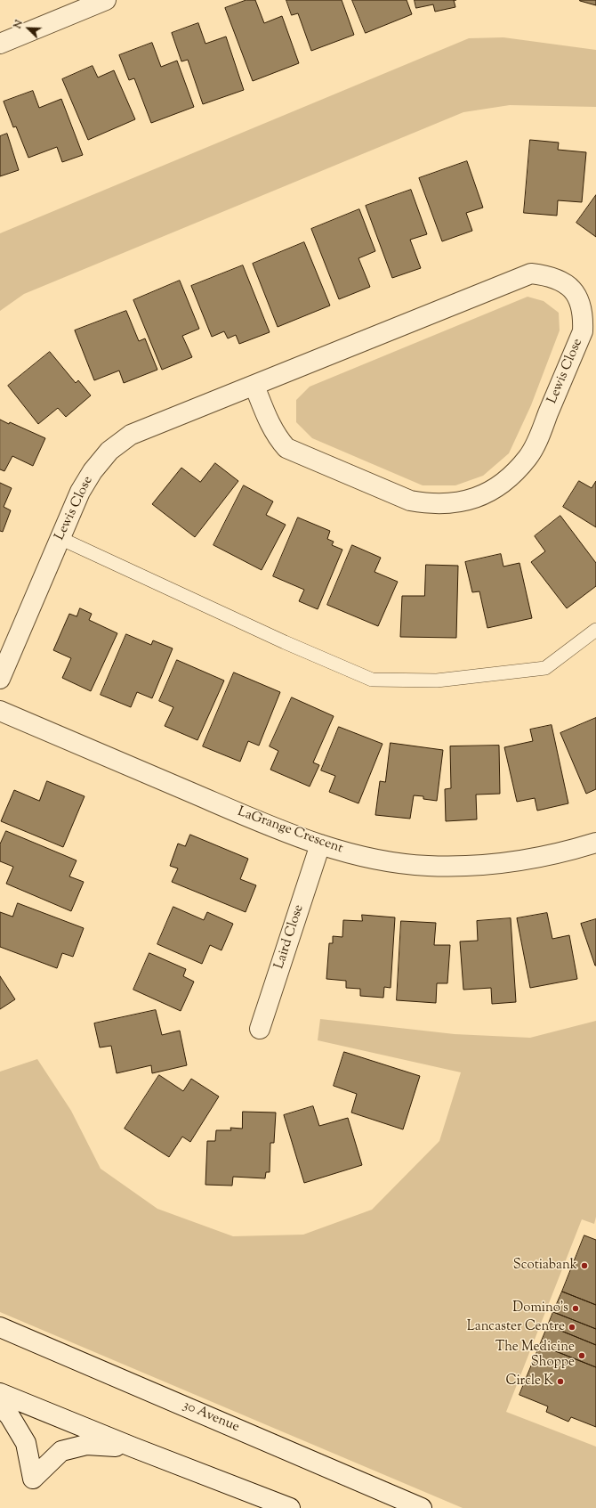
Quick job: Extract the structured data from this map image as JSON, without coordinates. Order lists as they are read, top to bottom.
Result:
{
  "streets": {
    "street": [
      "Lewis Close",
      "LaGrange Crescent",
      "Laird Close",
      "30 Avenue"
    ]
  },
  "crossings": [
    ["LaGrange Crescent", "Laird Close"]
  ],
  "places": [
    "Scotiabank",
    "Domino's",
    "Lancaster Centre",
    "The Medicine Shoppe",
    "Circle K"
  ],
  "north": "top left"
}
